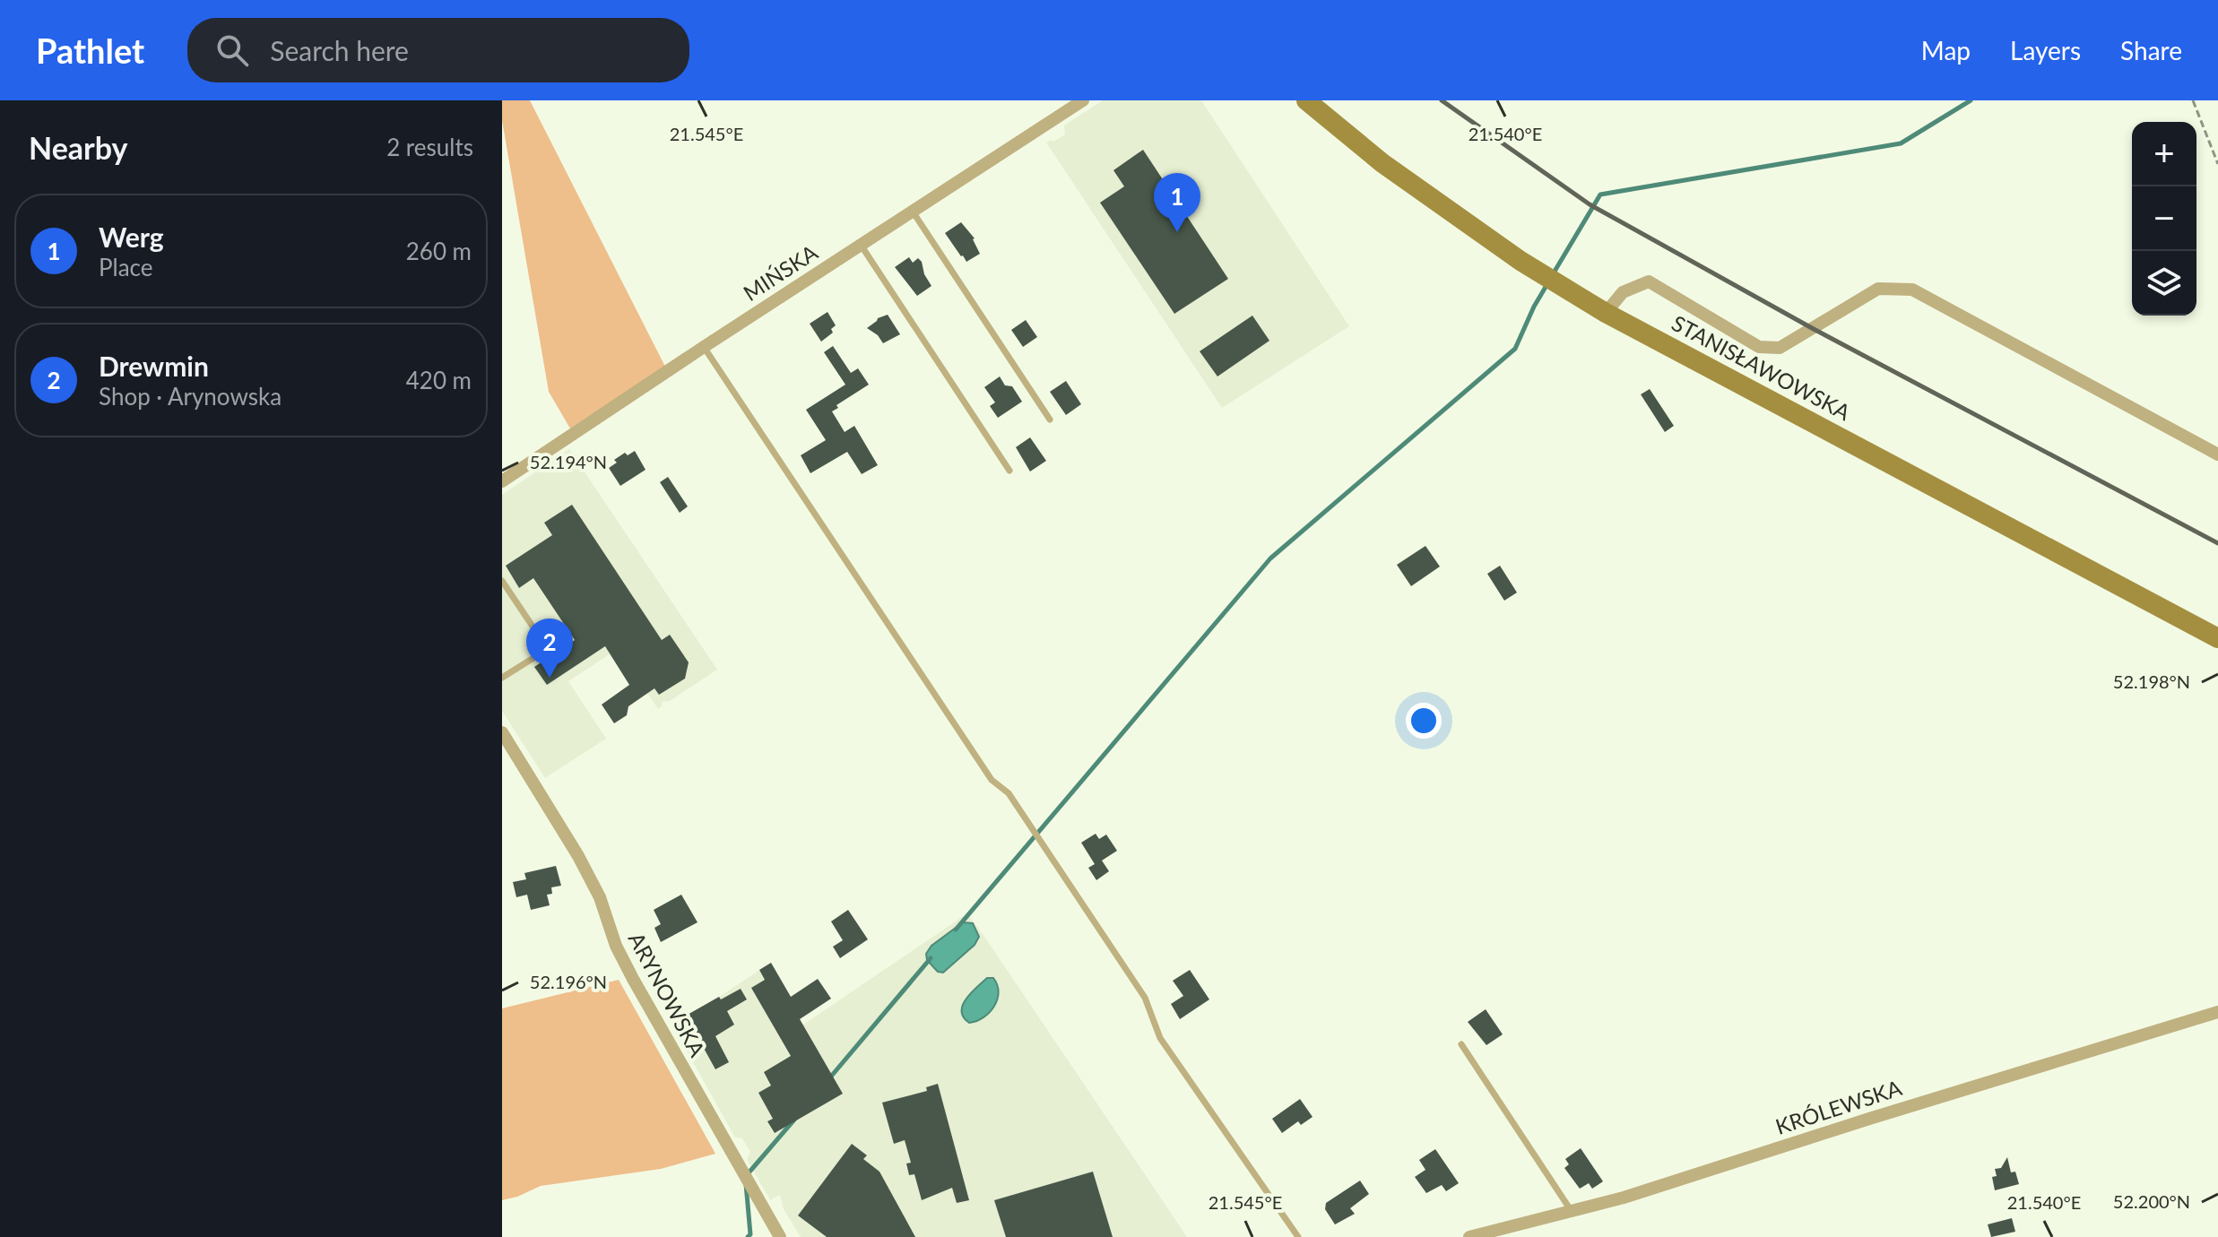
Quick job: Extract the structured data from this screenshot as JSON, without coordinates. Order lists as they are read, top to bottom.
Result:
{
  "streets": {
    "street": [
      "MIŃSKA",
      "STANISŁAWOWSKA",
      "ARYNOWSKA",
      "KRÓLEWSKA"
    ]
  },
  "page": {
    "header": "Pathlet",
    "search": "Search here",
    "nav": ["Map", "Layers", "Share"],
    "heading": ["Nearby", "2 results"],
    "map_buttons": ["+", "−"],
    "pins": ["1", "2"],
    "list": [
      {
        "mark": "1",
        "name": "Werg",
        "note": "Place",
        "value": "260 m"
      },
      {
        "mark": "2",
        "name": "Drewmin",
        "note": "Shop · Arynowska",
        "value": "420 m"
      }
    ]
  },
  "coordinates": [
    "21.545°E",
    "21.540°E",
    "52.194°N",
    "52.198°N",
    "52.196°N",
    "52.200°N"
  ]
}
